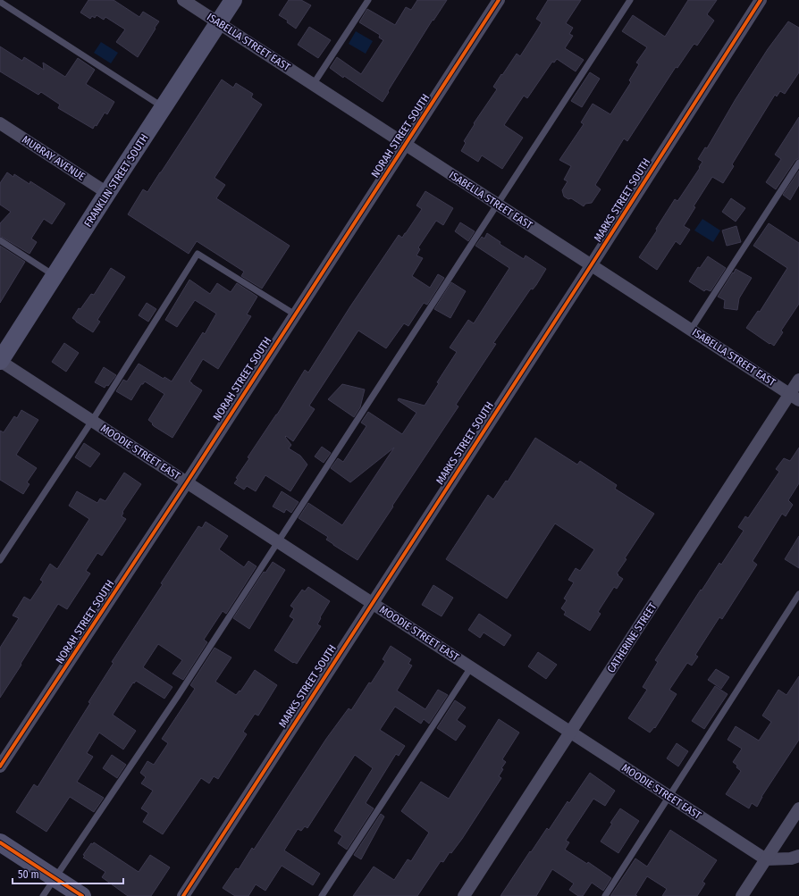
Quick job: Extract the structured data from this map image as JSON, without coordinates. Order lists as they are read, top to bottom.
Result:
{
  "streets": {
    "street": [
      "ISABELLA STREET EAST",
      "NORAH STREET SOUTH",
      "MURRAY AVENUE",
      "FRANKLIN STREET SOUTH",
      "MARKS STREET SOUTH",
      "MOODIE STREET EAST",
      "CATHERINE STREET"
    ]
  },
  "crossings": [
    ["ISABELLA STREET EAST", "NORAH STREET SOUTH"],
    ["ISABELLA STREET EAST", "FRANKLIN STREET SOUTH"],
    ["ISABELLA STREET EAST", "MARKS STREET SOUTH"],
    ["ISABELLA STREET EAST", "CATHERINE STREET"],
    ["NORAH STREET SOUTH", "MOODIE STREET EAST"],
    ["MURRAY AVENUE", "FRANKLIN STREET SOUTH"],
    ["FRANKLIN STREET SOUTH", "MOODIE STREET EAST"],
    ["MARKS STREET SOUTH", "MOODIE STREET EAST"],
    ["MOODIE STREET EAST", "CATHERINE STREET"]
  ],
  "scale_bar": "50 m"
}
